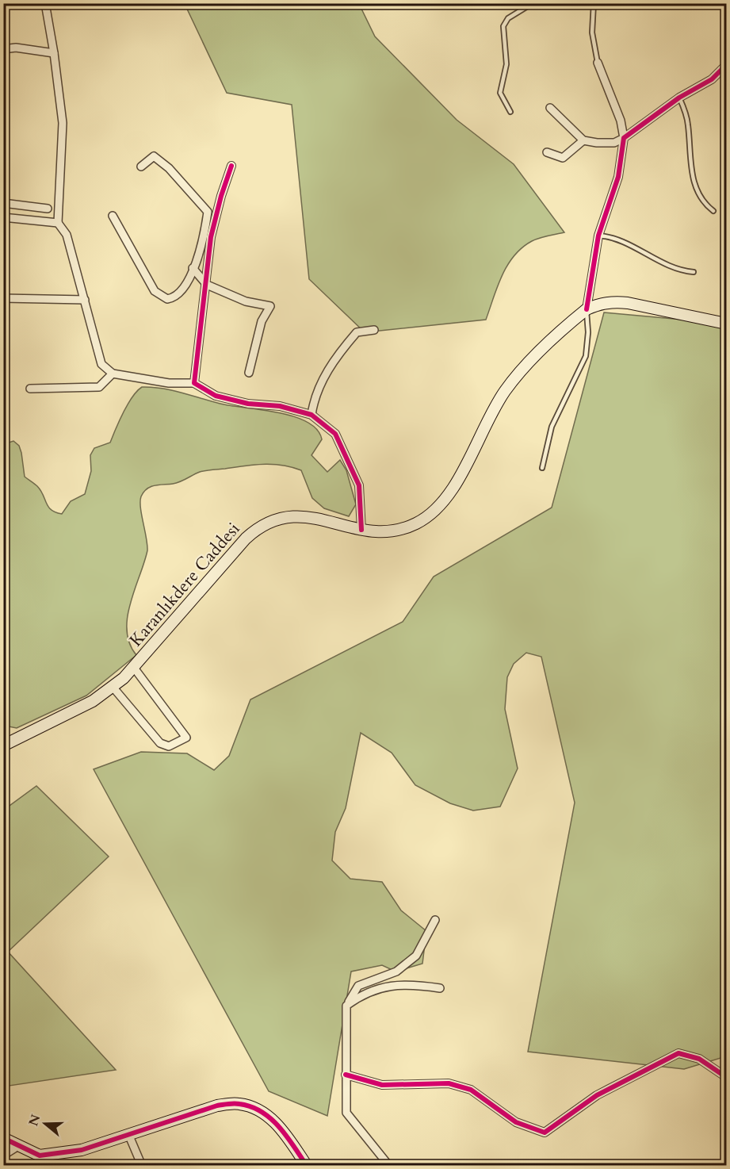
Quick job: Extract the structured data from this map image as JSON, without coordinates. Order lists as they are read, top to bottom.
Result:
{
  "streets": {
    "main road": ["Karanlıkdere Caddesi"]
  },
  "north": "left"
}
